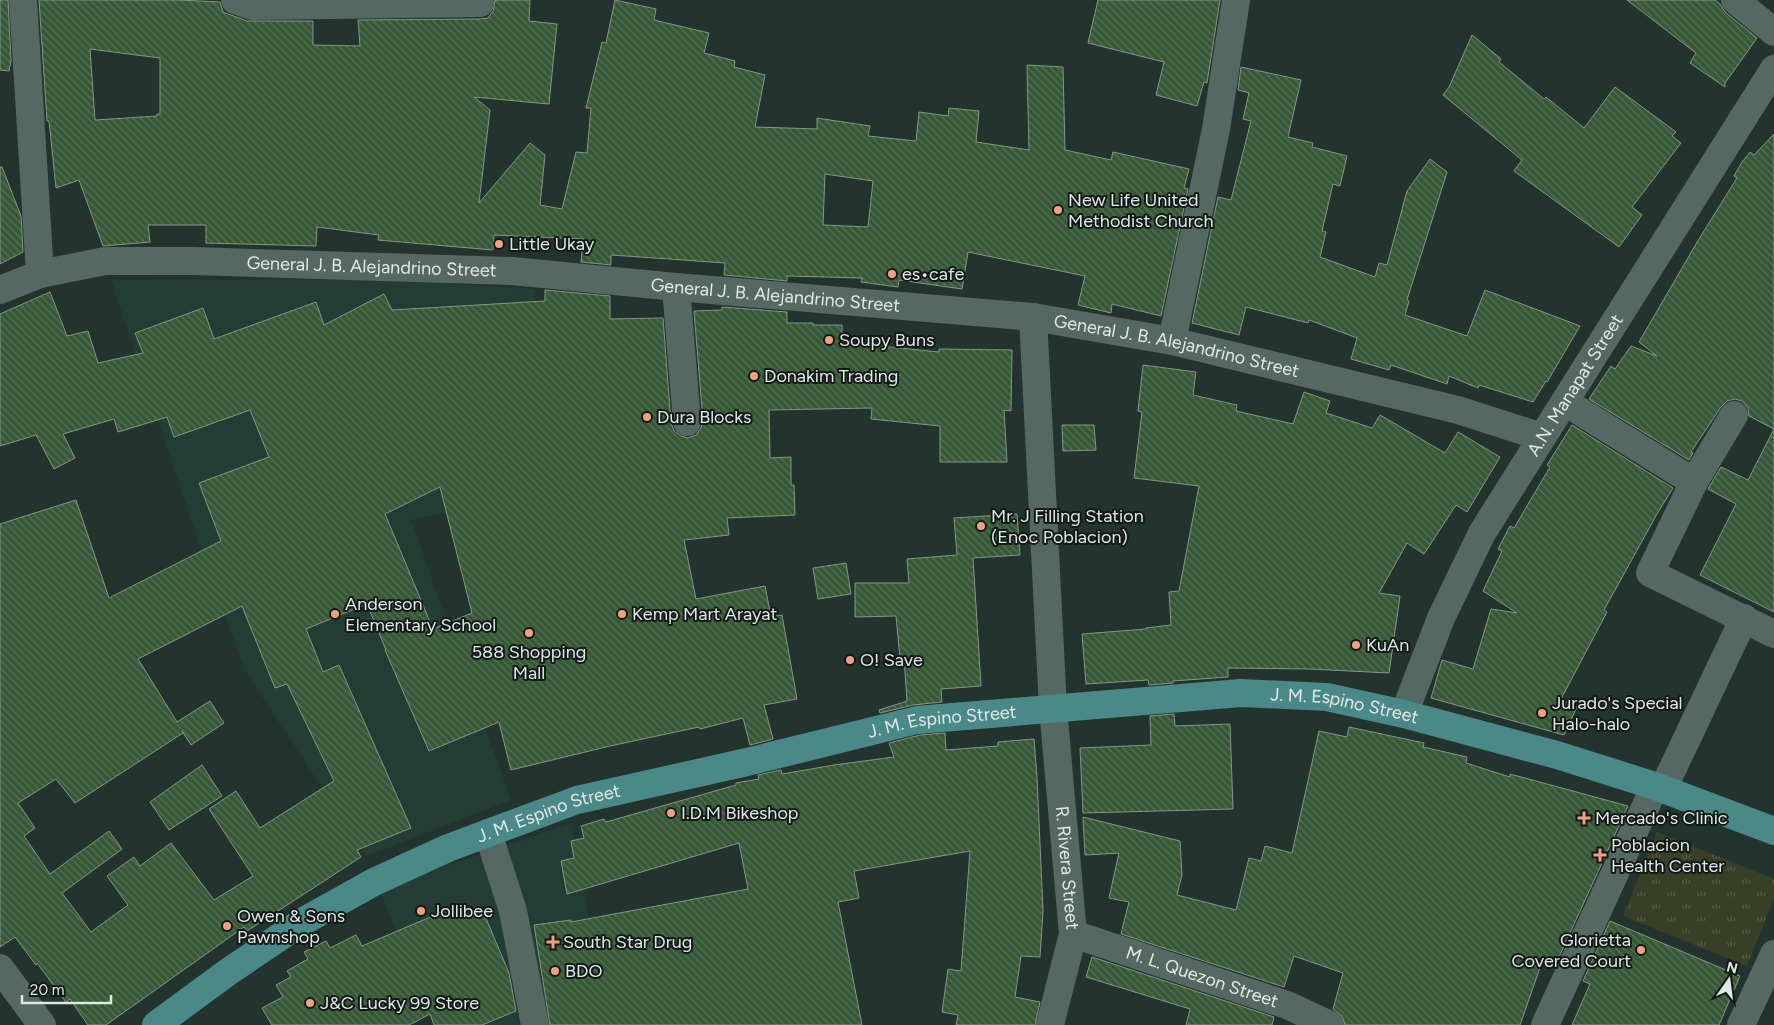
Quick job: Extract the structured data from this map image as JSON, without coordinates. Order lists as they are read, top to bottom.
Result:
{
  "streets": {
    "main road": ["J. M. Espino Street"],
    "street": [
      "General J. B. Alejandrino Street",
      "A.N. Manapat Street",
      "R. Rivera Street",
      "M. L. Quezon Street"
    ]
  },
  "crossings": [
    ["General J. B. Alejandrino Street", "A.N. Manapat Street"],
    ["General J. B. Alejandrino Street", "R. Rivera Street"],
    ["A.N. Manapat Street", "J. M. Espino Street"],
    ["J. M. Espino Street", "R. Rivera Street"],
    ["R. Rivera Street", "M. L. Quezon Street"]
  ],
  "places": {
    "other": [
      "New Life United Methodist Church",
      "Little Ukay",
      "es•cafe",
      "Soupy Buns",
      "Donakim Trading",
      "Dura Blocks",
      "Mr. J Filling Station (Enoc Poblacion)",
      "Anderson Elementary School",
      "Kemp Mart Arayat",
      "588 Shopping Mall",
      "KuAn",
      "O! Save",
      "Jurado's Special Halo-halo",
      "I.D.M Bikeshop",
      "Jollibee",
      "Owen & Sons Pawnshop",
      "Glorietta Covered Court",
      "BDO",
      "J&C Lucky 99 Store"
    ],
    "health": ["Mercado's Clinic", "Poblacion Health Center", "South Star Drug"]
  },
  "scale_bar": "20 m",
  "north": "top"
}
